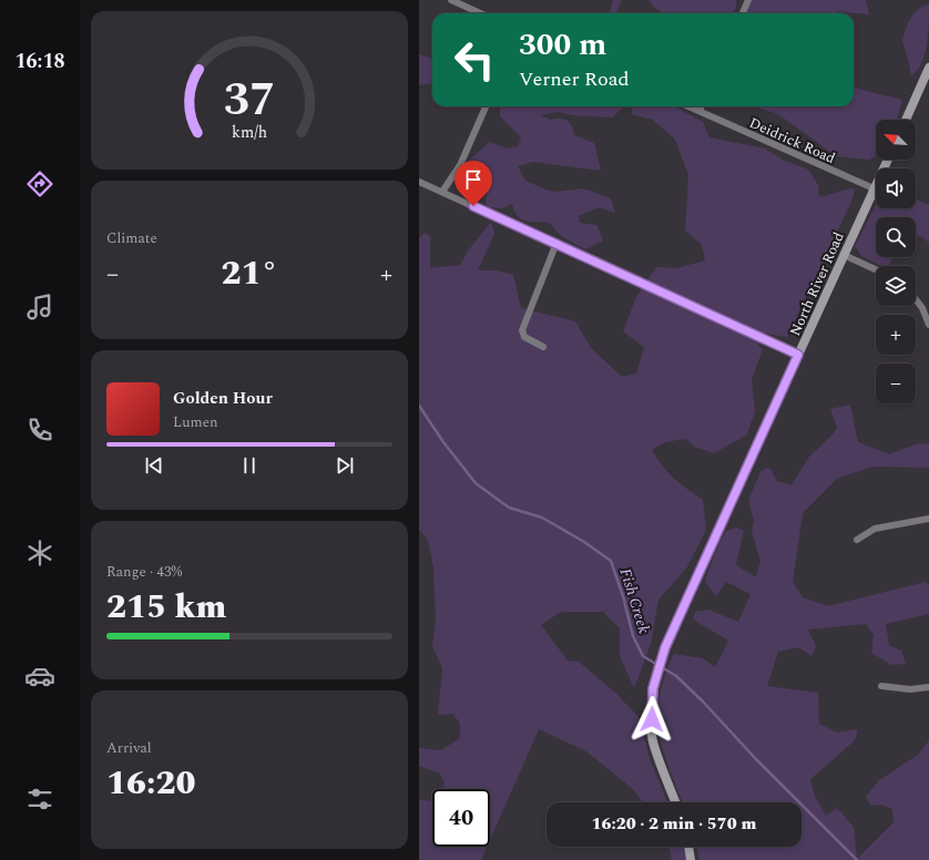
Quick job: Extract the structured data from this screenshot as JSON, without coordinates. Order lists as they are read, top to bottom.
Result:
{
  "streets": {
    "street": ["Deidrick Road", "North River Road"]
  },
  "crossings": [
    ["Deidrick Road", "North River Road"]
  ],
  "water": ["Fish Creek"],
  "north": "top left",
  "page": {
    "tabs": "16:18",
    "turn": ["300 m", "Verner Road"],
    "map_buttons": ["+", "−"],
    "tile": [
      "Climate",
      ["Range · 43%", "215 km"],
      ["Arrival", "16:20"]
    ],
    "heat": ["−", "21°", "+"],
    "song": ["Golden Hour", "Lumen"],
    "limit": "40",
    "trip": "16:20 · 2 min · 570 m",
    "gauge": ["37", "km/h"]
  }
}
